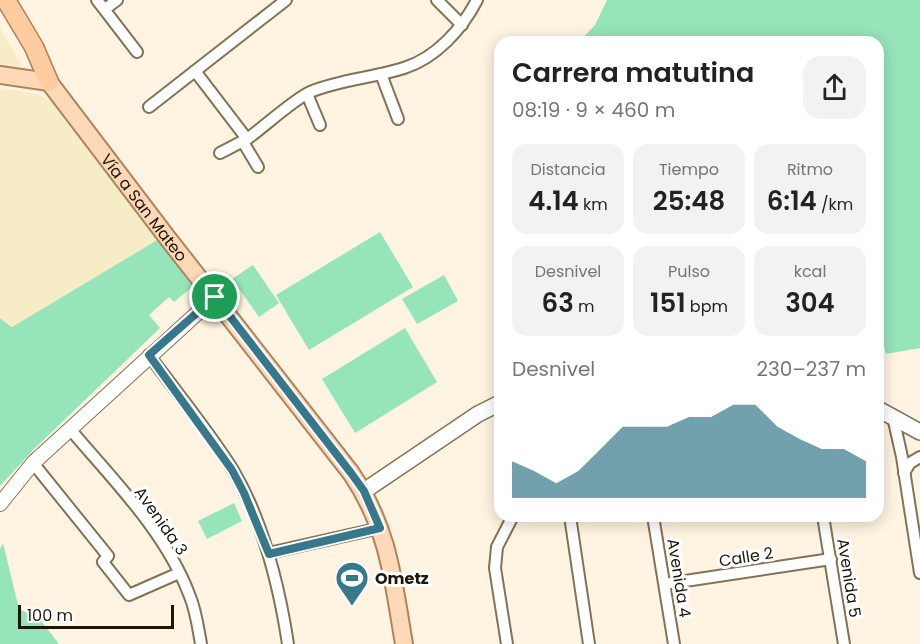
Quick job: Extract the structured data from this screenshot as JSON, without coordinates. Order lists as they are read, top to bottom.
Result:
{
  "streets": {
    "main road": ["Vía a San Mateo"],
    "street": [
      "Avenida 3",
      "Calle 2",
      "Avenida 4",
      "Avenida 5"
    ]
  },
  "crossings": [
    ["Calle 2", "Avenida 4"],
    ["Calle 2", "Avenida 5"]
  ],
  "places": {
    "sports": ["Ometz"]
  },
  "scale_bar": "100 m",
  "page": {
    "heading": ["Carrera matutina", "08:19 · 9 × 460 m"],
    "stats": [
      ["Distancia", "4.14 km"],
      ["Tiempo", "25:48"],
      ["Ritmo", "6:14 /km"],
      ["Desnivel", "63 m"],
      ["Pulso", "151 bpm"],
      ["kcal", "304"]
    ],
    "chart": ["Desnivel", "230–237 m"],
    "scale": "100 m"
  }
}
